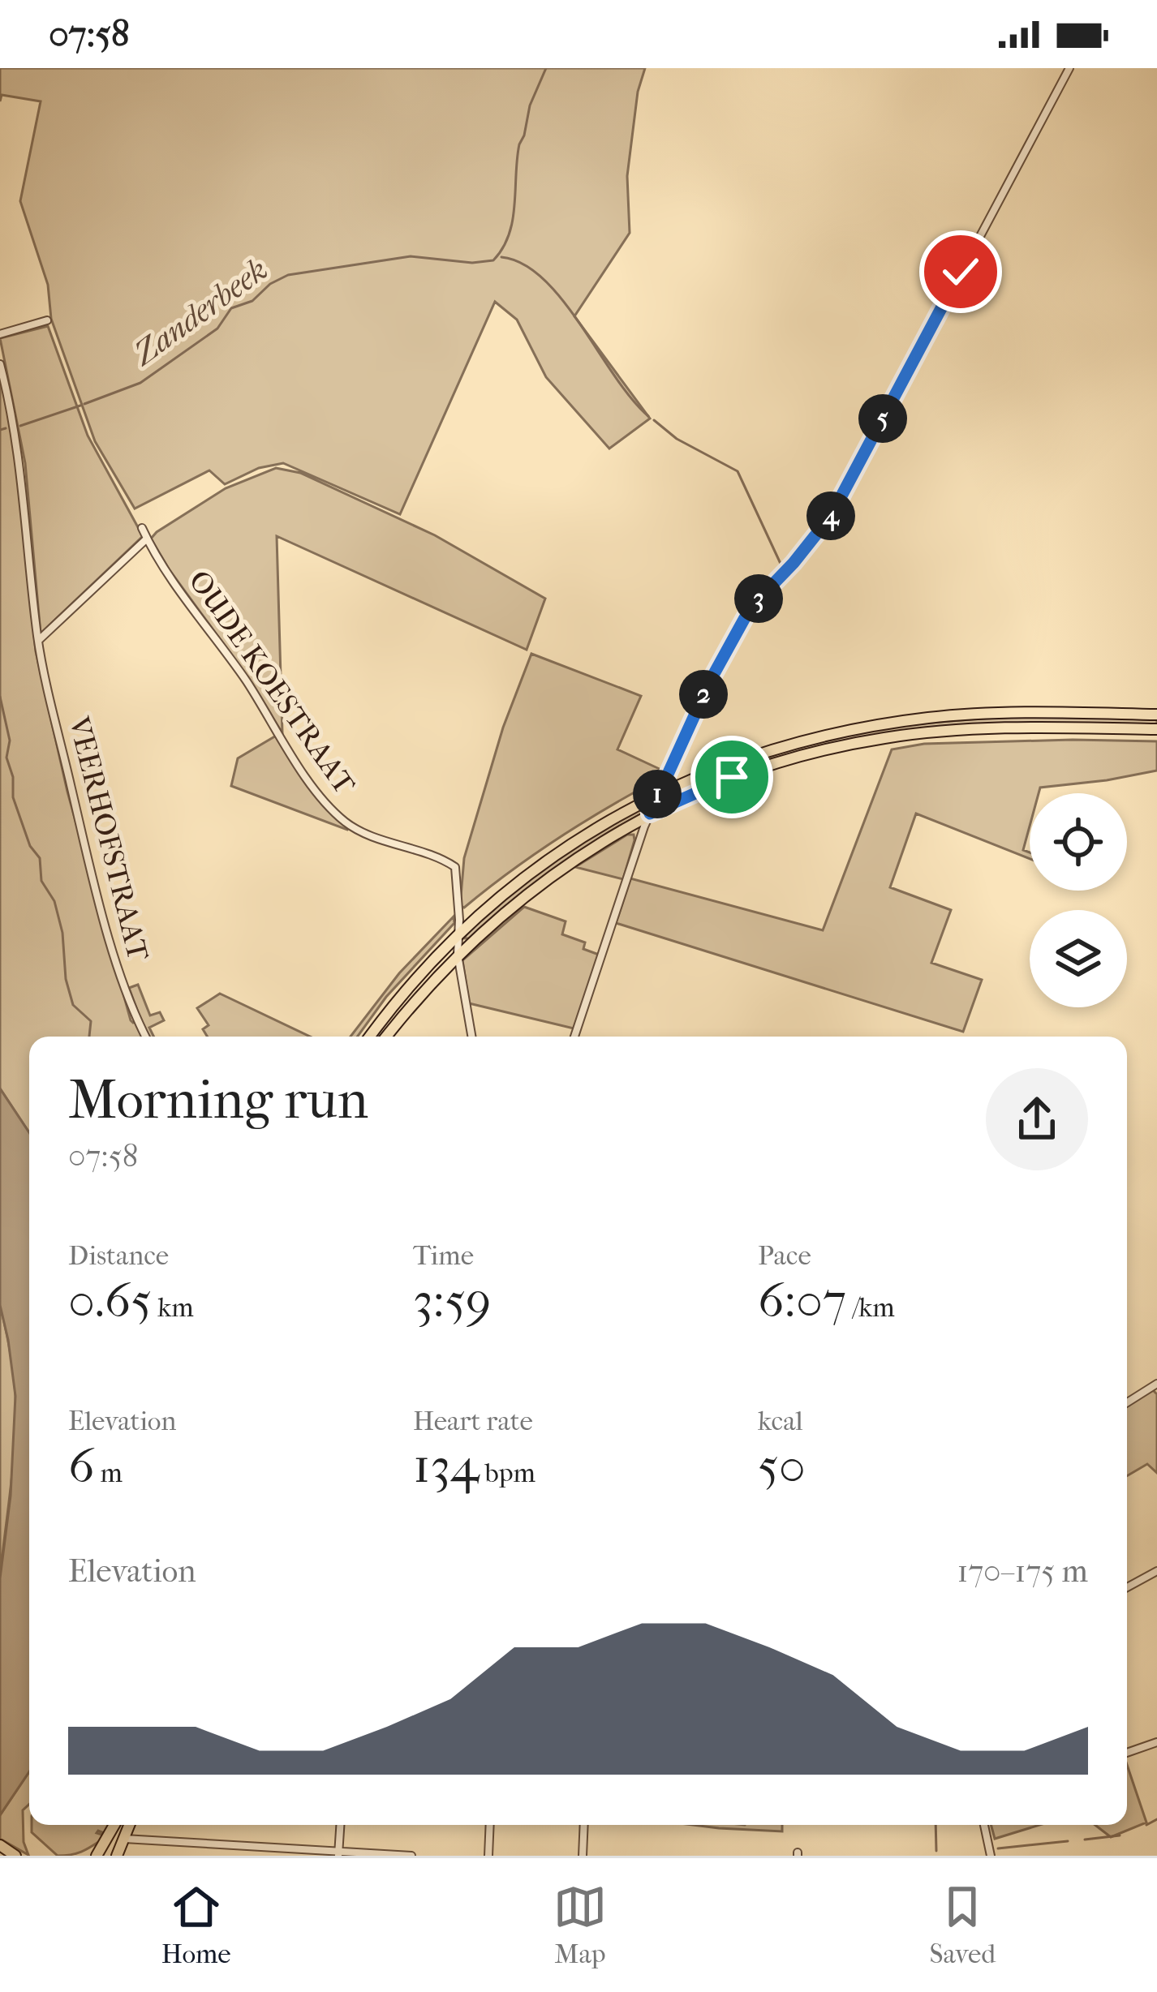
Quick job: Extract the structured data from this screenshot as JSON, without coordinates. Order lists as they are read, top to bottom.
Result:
{
  "streets": {
    "street": ["OUDE KOESTRAAT", "VEERHOFSTRAAT"]
  },
  "water": ["Zanderbeek"],
  "page": {
    "status": "07:58",
    "pins": [
      "5",
      "4",
      "3",
      "2",
      "1"
    ],
    "heading": ["Morning run", "07:58"],
    "stats": [
      ["Distance", "0.65 km"],
      ["Time", "3:59"],
      ["Pace", "6:07 /km"],
      ["Elevation", "6 m"],
      ["Heart rate", "134 bpm"],
      ["kcal", "50"]
    ],
    "chart": ["Elevation", "170–175 m"],
    "tabs": ["Home", "Map", "Saved"]
  }
}
